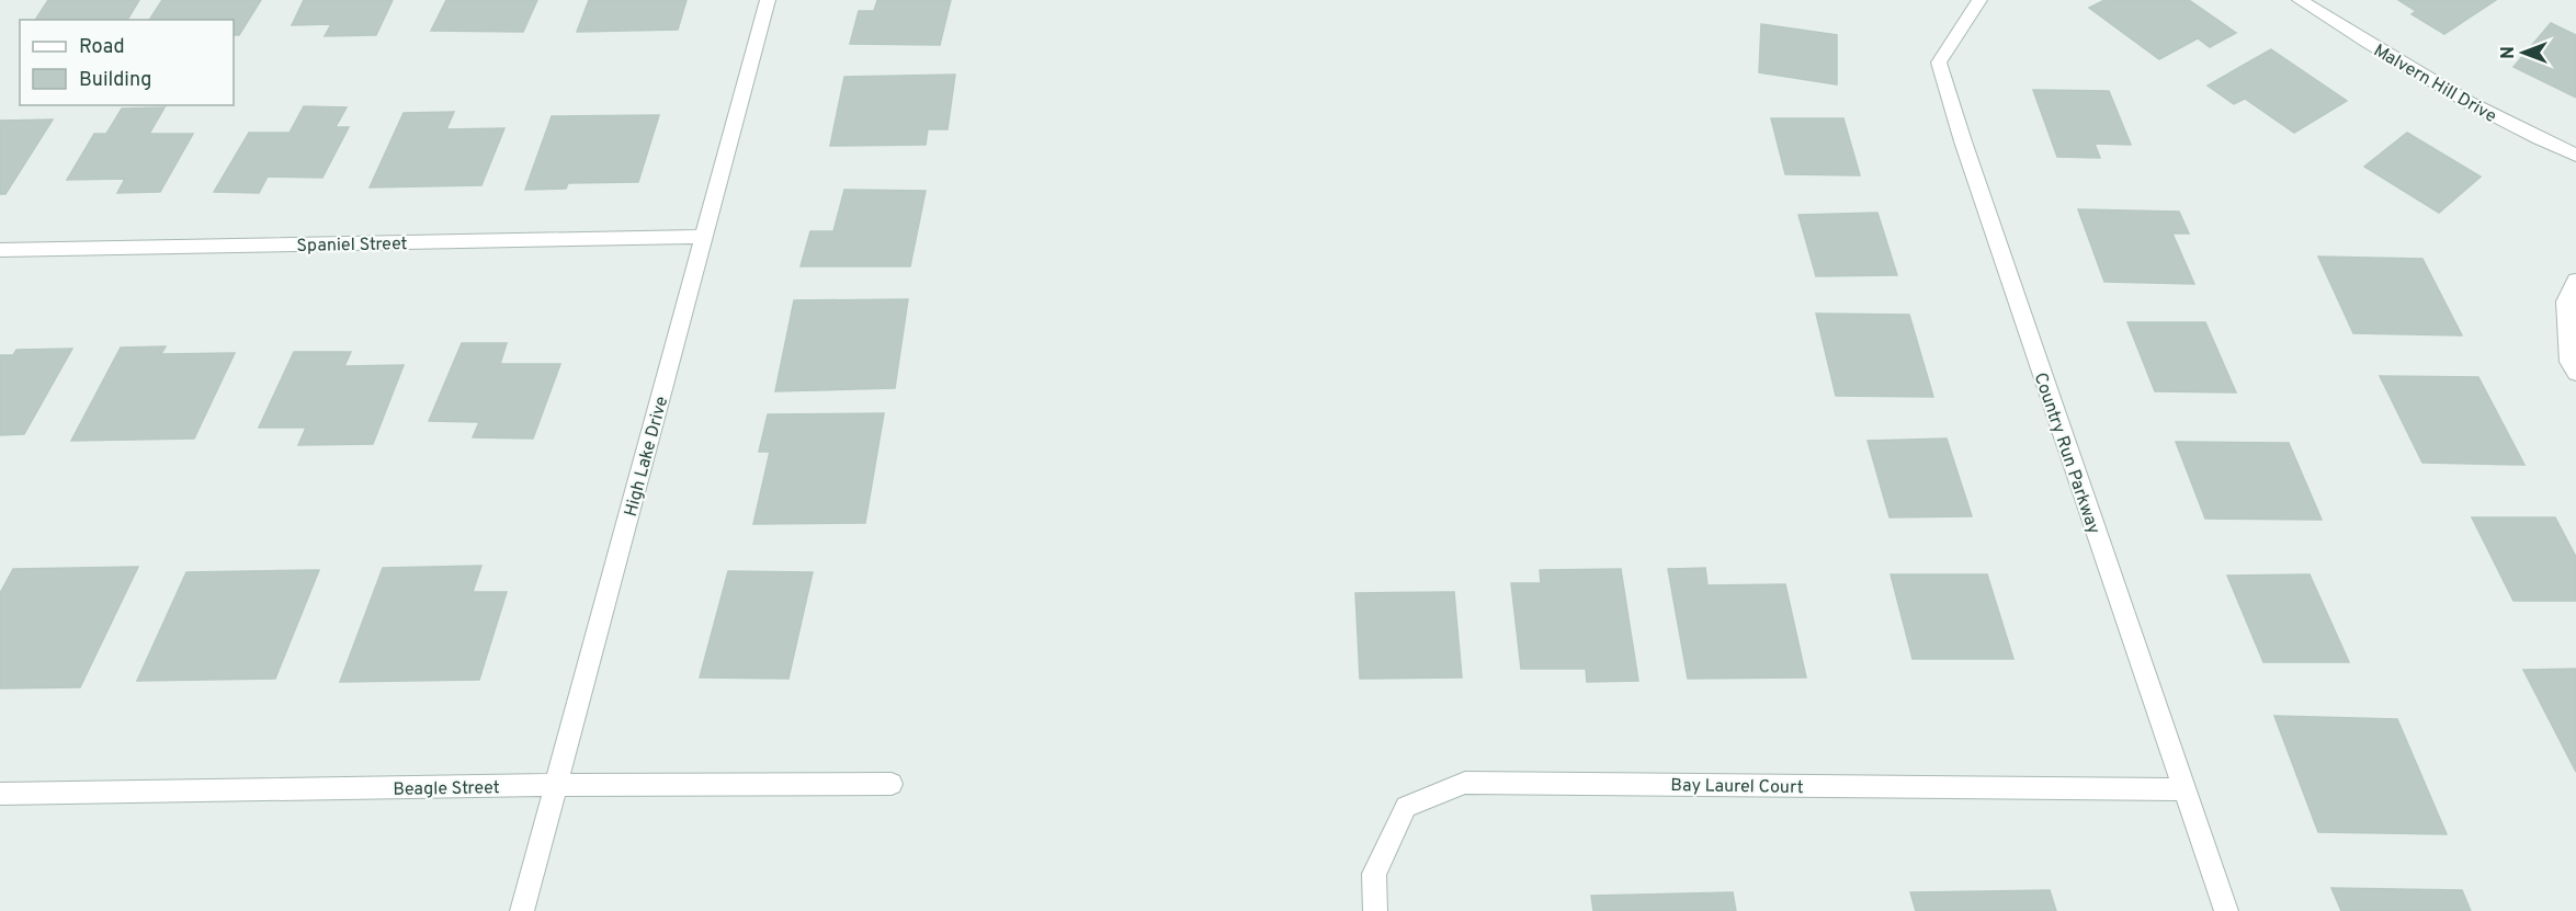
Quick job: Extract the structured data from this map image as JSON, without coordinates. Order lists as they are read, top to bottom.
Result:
{
  "streets": {
    "street": [
      "Malvern Hill Drive",
      "Spaniel Street",
      "Country Run Parkway",
      "High Lake Drive",
      "Bay Laurel Court",
      "Beagle Street"
    ]
  },
  "crossings": [
    ["Spaniel Street", "High Lake Drive"],
    ["Country Run Parkway", "Bay Laurel Court"],
    ["High Lake Drive", "Beagle Street"]
  ],
  "legend": ["Road", "Building"],
  "north": "left"
}
